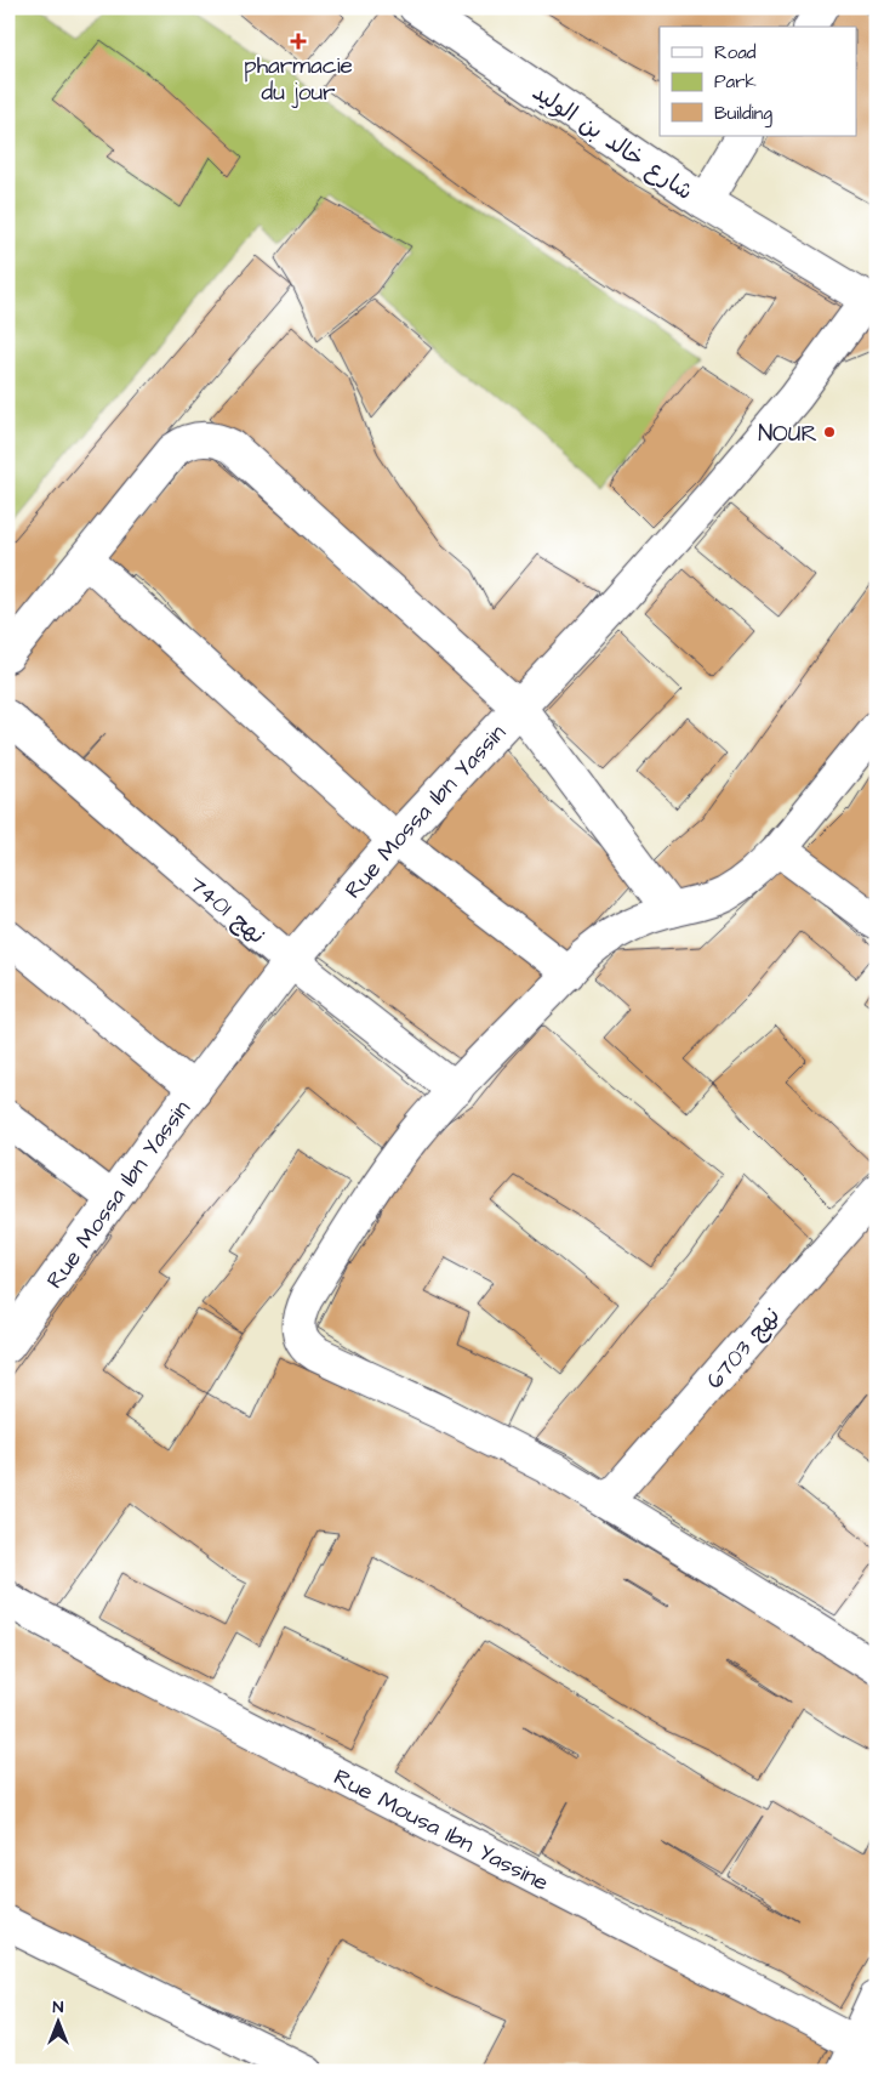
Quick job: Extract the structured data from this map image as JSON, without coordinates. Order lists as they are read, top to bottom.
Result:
{
  "streets": {
    "street": [
      "شارع خالد بن الوليد",
      "Rue Mossa Ibn Yassin",
      "نهج 7401",
      "نهج 6703",
      "Rue Mousa Ibn Yassine"
    ]
  },
  "crossings": [
    ["شارع خالد بن الوليد", "Rue Mossa Ibn Yassin"],
    ["Rue Mossa Ibn Yassin", "نهج 7401"]
  ],
  "places": {
    "health": ["pharmacie du jour"],
    "other": ["NOUR"]
  },
  "legend": ["Road", "Park", "Building"],
  "north": "top"
}
